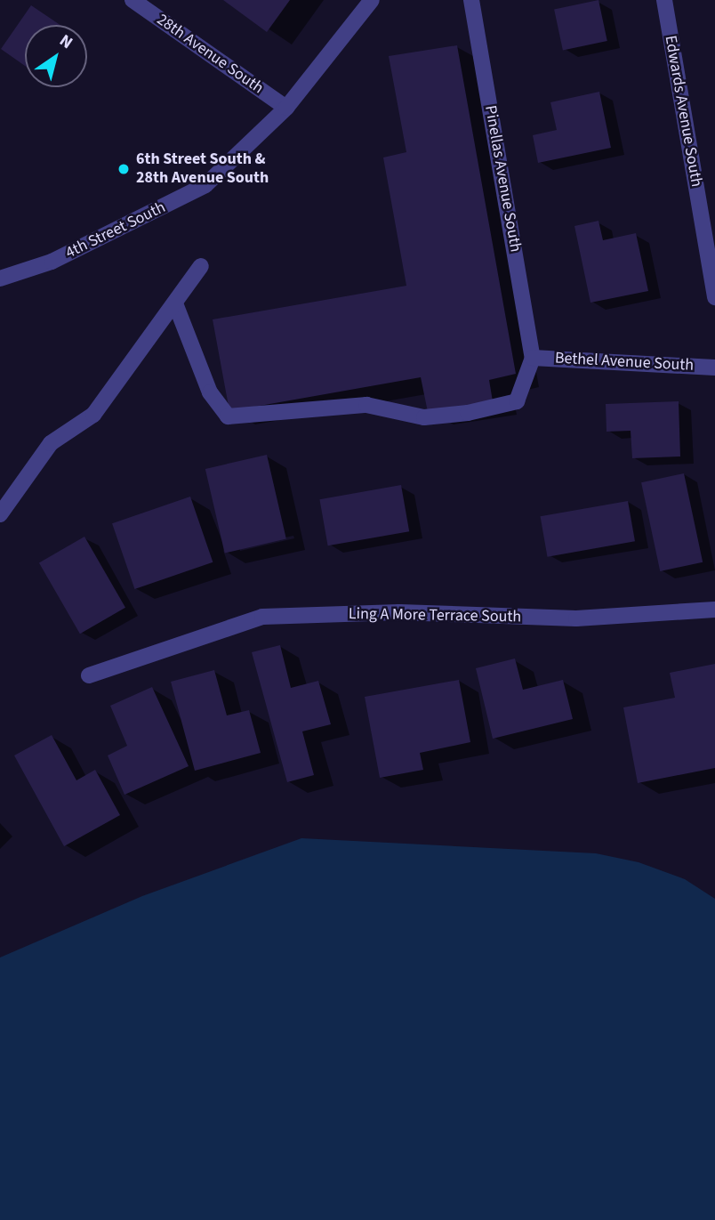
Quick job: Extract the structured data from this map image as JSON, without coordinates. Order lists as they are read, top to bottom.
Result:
{
  "streets": {
    "street": [
      "28th Avenue South",
      "Edwards Avenue South",
      "Pinellas Avenue South",
      "4th Street South",
      "Bethel Avenue South",
      "Ling A More Terrace South"
    ]
  },
  "crossings": [
    ["28th Avenue South", "4th Street South"],
    ["Pinellas Avenue South", "Bethel Avenue South"]
  ],
  "places": ["6th Street South & 28th Avenue South"],
  "north": "top right"
}
